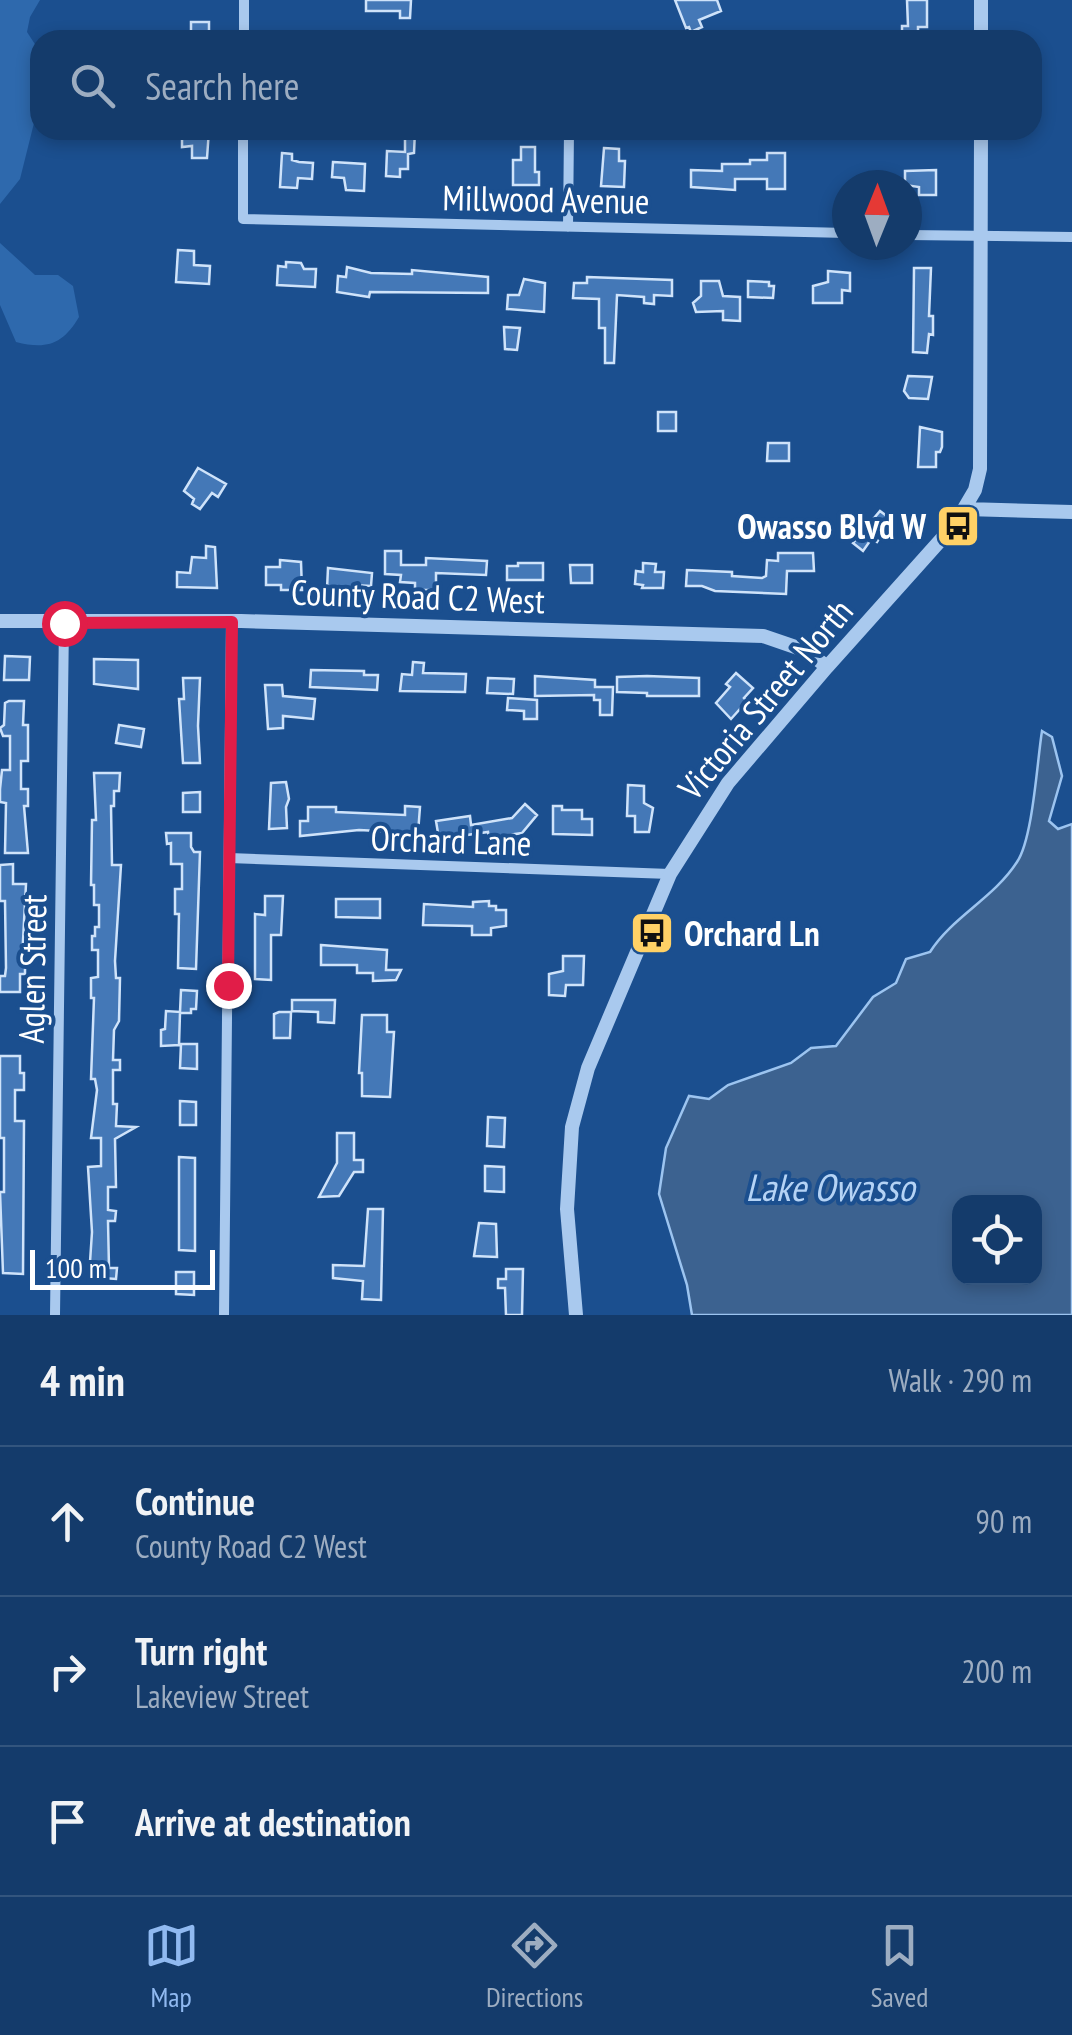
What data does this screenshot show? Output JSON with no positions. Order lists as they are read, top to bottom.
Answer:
{
  "streets": {
    "street": [
      "Millwood Avenue",
      "County Road C2 West",
      "Victoria Street North",
      "Orchard Lane",
      "Aglen Street"
    ]
  },
  "crossings": [
    ["County Road C2 West", "Victoria Street North"],
    ["County Road C2 West", "Aglen Street"],
    ["Victoria Street North", "Orchard Lane"]
  ],
  "water": ["Lake Owasso"],
  "places": {
    "bus stop": ["Owasso Blvd W", "Orchard Ln"]
  },
  "scale_bar": "100 m",
  "north": "top",
  "page": {
    "search": "Search here",
    "scale": "100 m",
    "heading": ["4 min", "Walk · 290 m"],
    "list": [
      ["Continue", "County Road C2 West", "90 m"],
      ["Turn right", "Lakeview Street", "200 m"],
      "Arrive at destination"
    ],
    "nav": ["Map", "Directions", "Saved"]
  }
}
